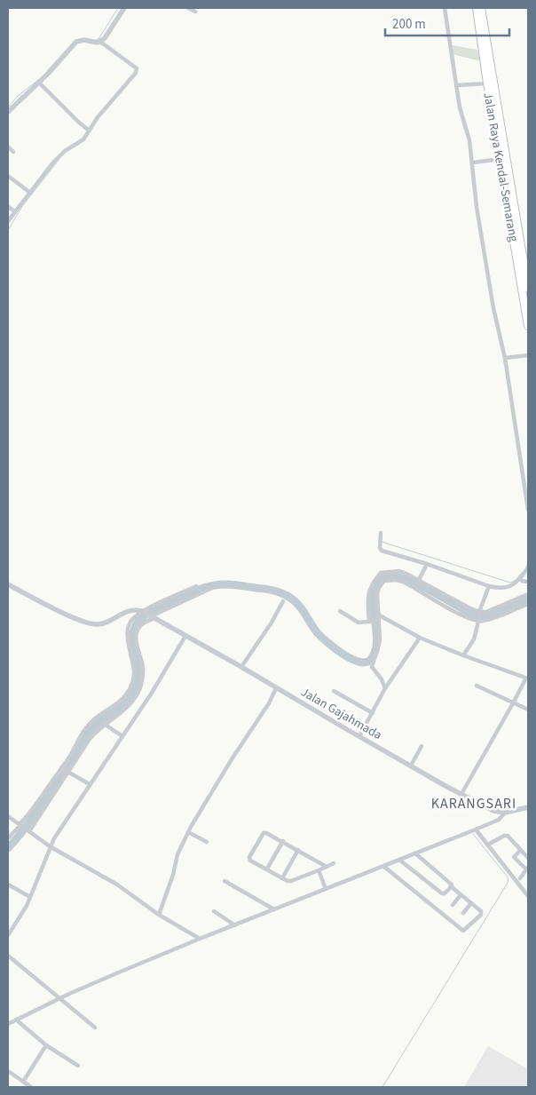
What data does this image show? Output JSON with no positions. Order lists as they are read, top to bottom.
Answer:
{
  "streets": {
    "highway": ["Jalan Raya Kendal-Semarang"],
    "street": ["Jalan Gajahmada"]
  },
  "districts": ["KARANGSARI"],
  "scale_bar": "200 m"
}
